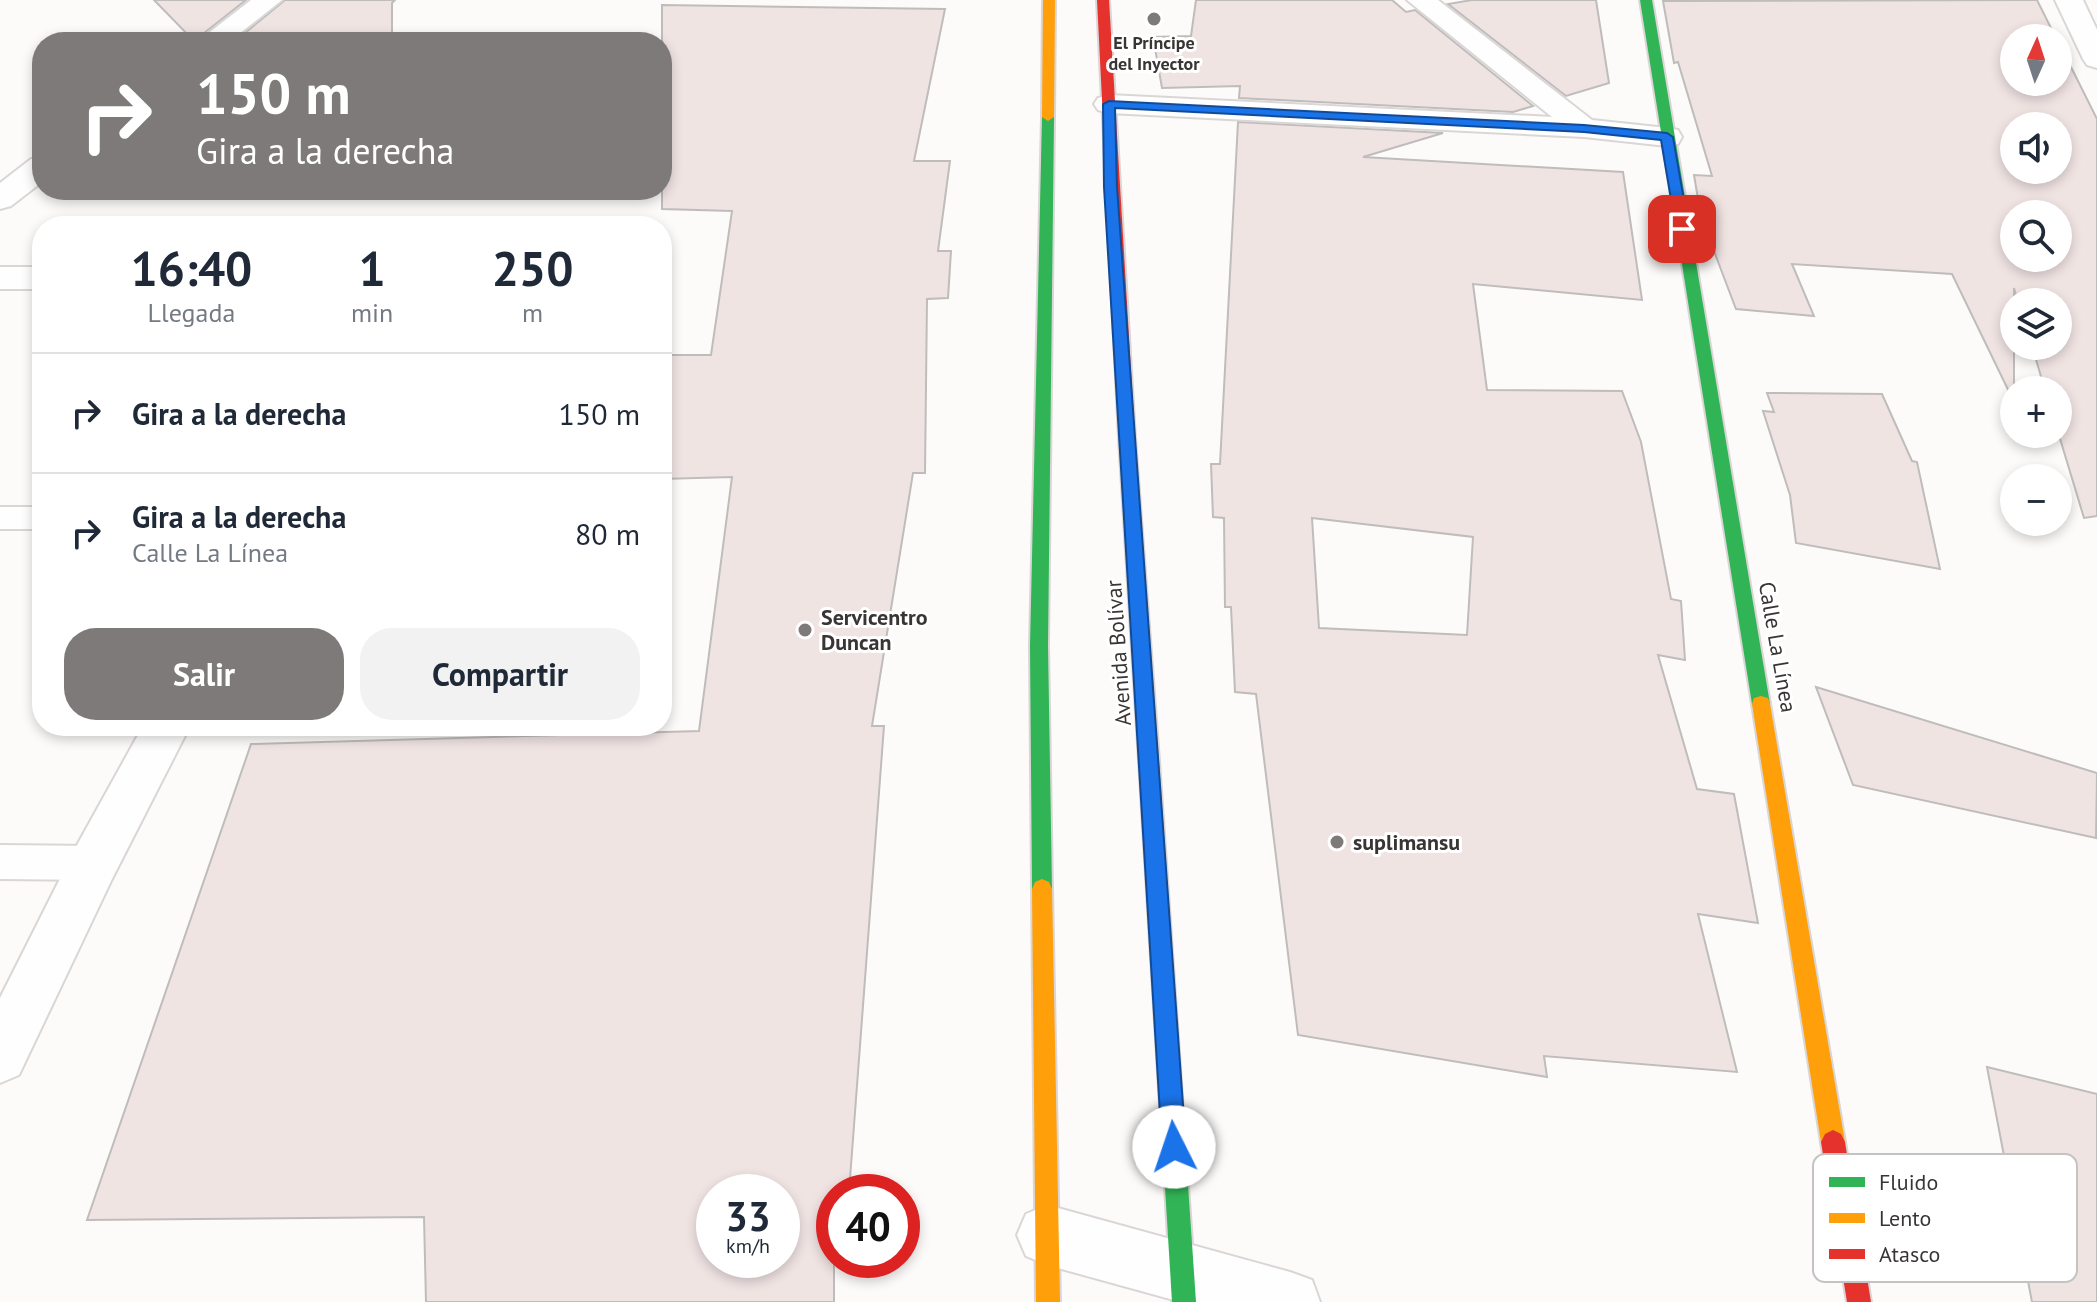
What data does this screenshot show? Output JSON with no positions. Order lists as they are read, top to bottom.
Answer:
{
  "streets": {
    "street": ["Calle La Línea", "Avenida Bolívar"]
  },
  "places": ["El Príncipe del Inyector", "Servicentro Duncan", "suplimansu"],
  "legend": ["Fluido", "Lento", "Atasco"],
  "north": "top",
  "page": {
    "map_buttons": ["+", "−"],
    "turn": ["150 m", "Gira a la derecha"],
    "eta": [
      "16:40",
      "Llegada",
      "1",
      "min",
      "250",
      "m"
    ],
    "list": [
      {
        "name": "Gira a la derecha",
        "value": "150 m"
      },
      {
        "name": "Gira a la derecha",
        "note": "Calle La Línea",
        "value": "80 m"
      }
    ],
    "buttons": ["Salir", "Compartir"],
    "speed": "33 km/h",
    "limit": "40"
  }
}
